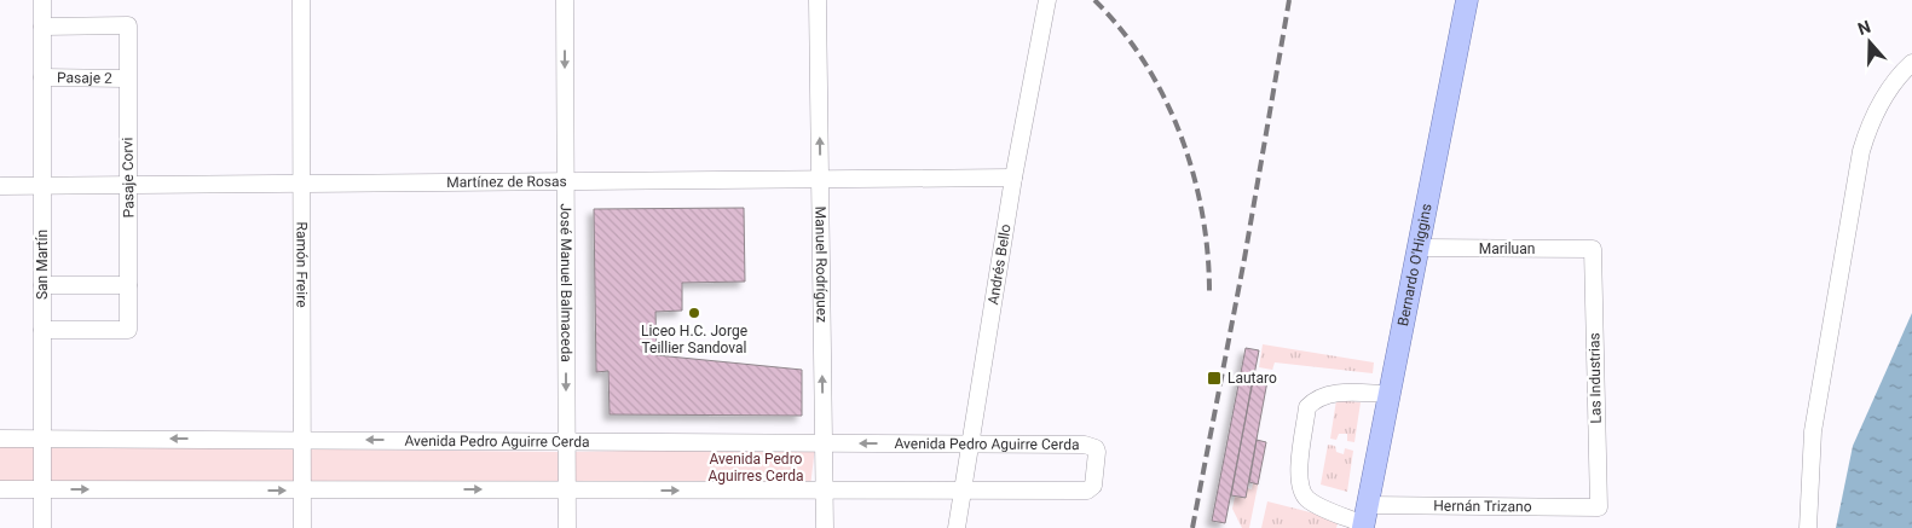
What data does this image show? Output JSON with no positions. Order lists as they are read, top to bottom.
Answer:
{
  "streets": {
    "main road": ["Bernardo O'Higgins"],
    "street": [
      "Pasaje 2",
      "Pasaje Corvi",
      "Martínez de Rosas",
      "Mariluan",
      "Andrés Bello",
      "San Martín",
      "Ramón Freire",
      "Manuel Rodríguez",
      "José Manuel Balmaceda",
      "Las Industrias",
      "Avenida Pedro Aguirre Cerda",
      "Hernán Trizano"
    ]
  },
  "crossings": [
    ["Pasaje 2", "Pasaje Corvi"],
    ["Pasaje 2", "San Martín"],
    ["Pasaje Corvi", "Martínez de Rosas"],
    ["Pasaje Corvi", "San Martín"],
    ["Martínez de Rosas", "Andrés Bello"],
    ["Martínez de Rosas", "San Martín"],
    ["Martínez de Rosas", "Ramón Freire"],
    ["Martínez de Rosas", "Manuel Rodríguez"],
    ["Martínez de Rosas", "José Manuel Balmaceda"],
    ["Mariluan", "Bernardo O'Higgins"],
    ["Mariluan", "Las Industrias"],
    ["Andrés Bello", "Avenida Pedro Aguirre Cerda"],
    ["San Martín", "Avenida Pedro Aguirre Cerda"],
    ["Ramón Freire", "Avenida Pedro Aguirre Cerda"],
    ["Manuel Rodríguez", "Avenida Pedro Aguirre Cerda"],
    ["Bernardo O'Higgins", "Hernán Trizano"],
    ["José Manuel Balmaceda", "Avenida Pedro Aguirre Cerda"],
    ["Las Industrias", "Hernán Trizano"]
  ],
  "one_way": ["Manuel Rodríguez", "José Manuel Balmaceda"],
  "parks": ["Avenida Pedro Aguirres Cerda"],
  "places": {
    "other": ["Liceo H.C. Jorge Teillier Sandoval"],
    "transit": ["Lautaro"]
  },
  "north": "top"
}
